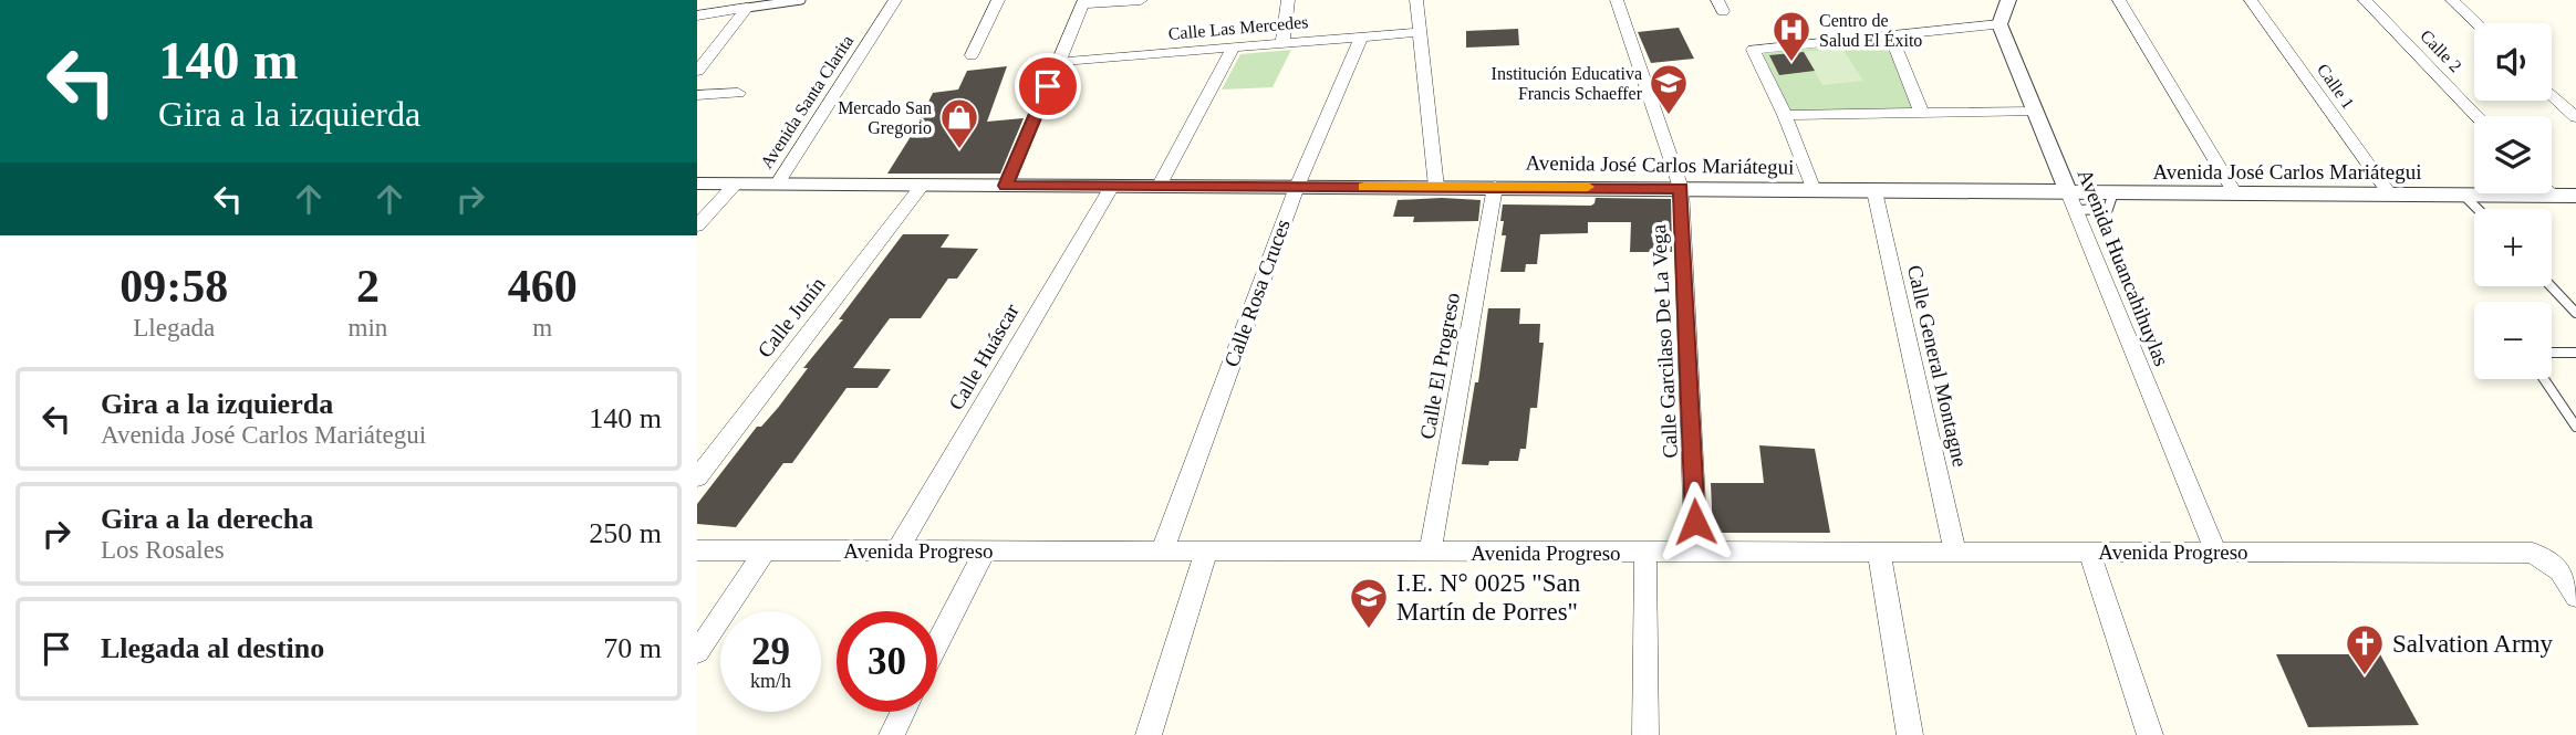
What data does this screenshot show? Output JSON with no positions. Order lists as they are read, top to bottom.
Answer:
{
  "streets": {
    "street": [
      "Calle Las Mercedes",
      "Calle 2",
      "Calle 1",
      "Avenida Santa Clarita",
      "Avenida José Carlos Mariátegui",
      "Avenida Huancahihuylas",
      "Calle Rosa Cruces",
      "Calle Junín",
      "Calle Garcilaso De La Vega",
      "Calle Huáscar",
      "Calle El Progreso",
      "Calle General Montagne",
      "Avenida Progreso"
    ]
  },
  "crossings": [
    ["Calle Las Mercedes", "Calle Rosa Cruces"],
    ["Calle 1", "Avenida José Carlos Mariátegui"],
    ["Avenida Santa Clarita", "Avenida José Carlos Mariátegui"],
    ["Avenida José Carlos Mariátegui", "Avenida Huancahihuylas"],
    ["Avenida José Carlos Mariátegui", "Calle Rosa Cruces"],
    ["Avenida José Carlos Mariátegui", "Calle Junín"],
    ["Avenida José Carlos Mariátegui", "Calle Garcilaso De La Vega"],
    ["Avenida José Carlos Mariátegui", "Calle Huáscar"],
    ["Avenida José Carlos Mariátegui", "Calle El Progreso"],
    ["Avenida José Carlos Mariátegui", "Calle General Montagne"],
    ["Avenida Huancahihuylas", "Avenida Progreso"],
    ["Calle Rosa Cruces", "Avenida Progreso"],
    ["Calle Garcilaso De La Vega", "Avenida Progreso"],
    ["Calle Huáscar", "Avenida Progreso"],
    ["Calle El Progreso", "Avenida Progreso"],
    ["Calle General Montagne", "Avenida Progreso"]
  ],
  "places": {
    "hospital": ["Centro de Salud El Éxito"],
    "school or university": ["Institución Educativa Francis Schaeffer", "I.E. N° 0025 \"San Martín de Porres\""],
    "shop": ["Mercado San Gregorio"],
    "church": ["Salvation Army"]
  },
  "page": {
    "turn": ["140 m", "Gira a la izquierda"],
    "map_buttons": ["+", "−"],
    "eta": [
      "09:58",
      "Llegada",
      "2",
      "min",
      "460",
      "m"
    ],
    "list": [
      {
        "name": "Gira a la izquierda",
        "note": "Avenida José Carlos Mariátegui",
        "value": "140 m"
      },
      {
        "name": "Gira a la derecha",
        "note": "Los Rosales",
        "value": "250 m"
      },
      {
        "name": "Llegada al destino",
        "value": "70 m"
      }
    ],
    "speed": "29 km/h",
    "limit": "30"
  }
}
